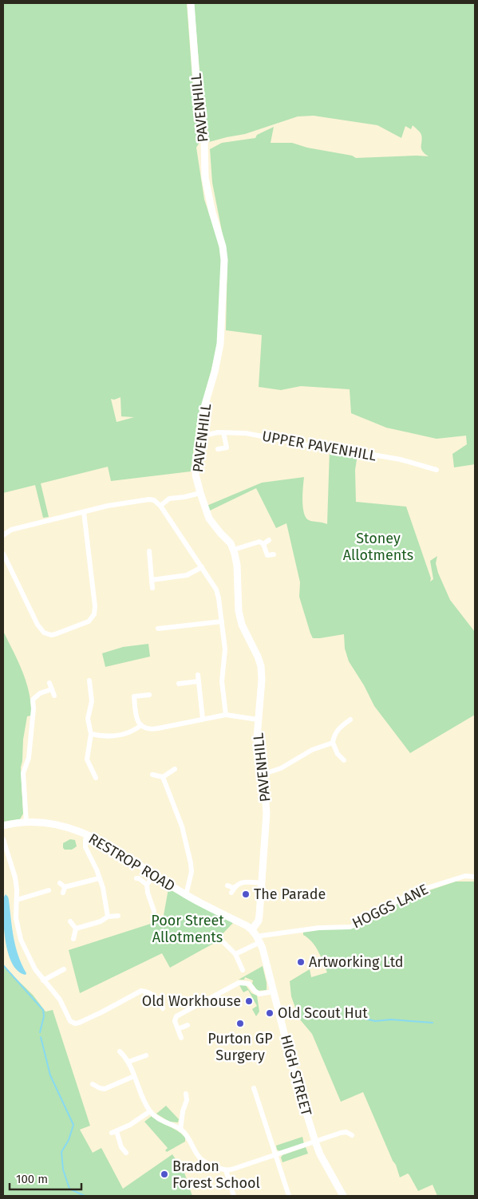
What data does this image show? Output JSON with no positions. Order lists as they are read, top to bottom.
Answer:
{
  "streets": {
    "street": [
      "PAVENHILL",
      "UPPER PAVENHILL",
      "RESTROP ROAD",
      "HOGGS LANE",
      "HIGH STREET"
    ]
  },
  "crossings": [
    ["PAVENHILL", "UPPER PAVENHILL"],
    ["PAVENHILL", "RESTROP ROAD"],
    ["PAVENHILL", "HIGH STREET"],
    ["RESTROP ROAD", "HIGH STREET"],
    ["HOGGS LANE", "HIGH STREET"]
  ],
  "parks": ["Stoney Allotments", "Poor Street Allotments"],
  "places": [
    "The Parade",
    "Artworking Ltd",
    "Old Workhouse",
    "Old Scout Hut",
    "Purton GP Surgery",
    "Bradon Forest School"
  ],
  "scale_bar": "100 m"
}
